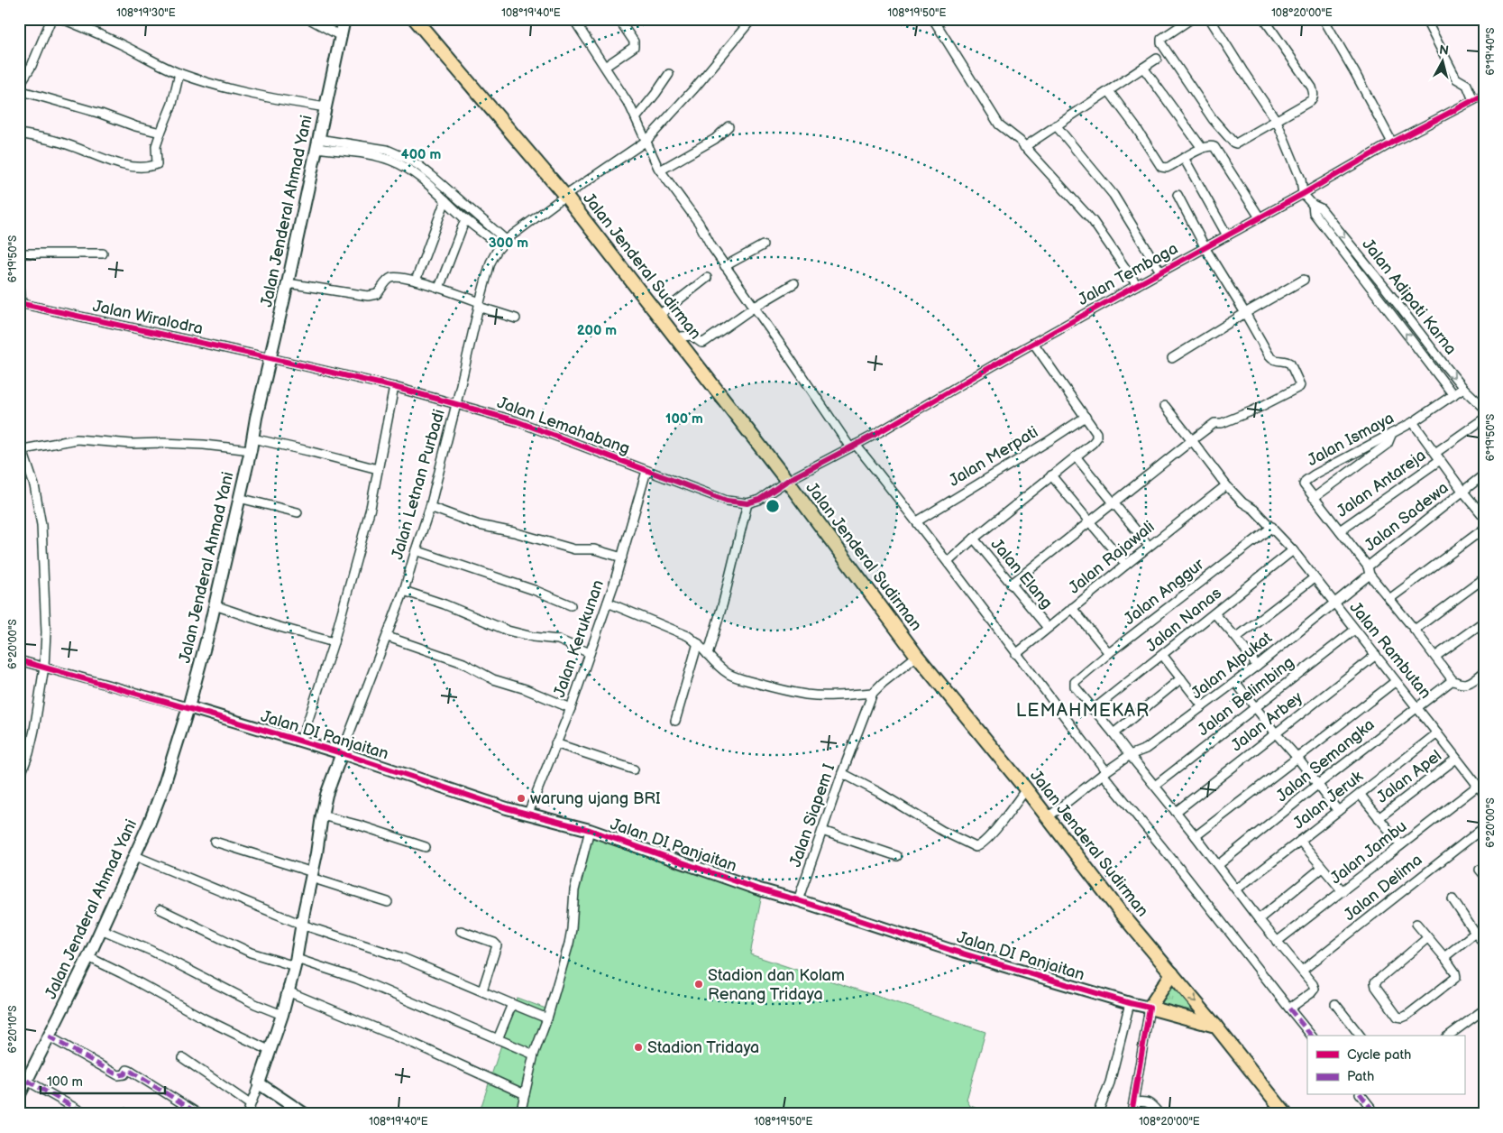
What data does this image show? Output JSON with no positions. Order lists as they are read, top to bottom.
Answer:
{
  "streets": {
    "main road": ["Jalan Jenderal Sudirman"],
    "street": [
      "Jalan Jenderal Ahmad Yani",
      "Jalan Tembaga",
      "Jalan Adipati Karna",
      "Jalan Wiralodra",
      "Jalan Lemahabang",
      "Jalan Ismaya",
      "Jalan Merpati",
      "Jalan Antareja",
      "Jalan Letnan Purbadi",
      "Jalan Sadewa",
      "Jalan Rajawali",
      "Jalan Elang",
      "Jalan Anggur",
      "Jalan Nanas",
      "Jalan Kerukunan",
      "Jalan Rambutan",
      "Jalan Alpukat",
      "Jalan Belimbing",
      "Jalan Arbey",
      "Jalan DI Panjaitan",
      "Jalan Semangka",
      "Jalan Apel",
      "Jalan Jeruk",
      "Jalan Siapem I",
      "Jalan Jambu",
      "Jalan Delima"
    ]
  },
  "crossings": [
    ["Jalan Jenderal Ahmad Yani", "Jalan Wiralodra"],
    ["Jalan Jenderal Ahmad Yani", "Jalan Lemahabang"],
    ["Jalan Jenderal Ahmad Yani", "Jalan DI Panjaitan"],
    ["Jalan Jenderal Sudirman", "Jalan Tembaga"],
    ["Jalan Jenderal Sudirman", "Jalan Letnan Purbadi"],
    ["Jalan Jenderal Sudirman", "Jalan Alpukat"],
    ["Jalan Jenderal Sudirman", "Jalan Siapem I"],
    ["Jalan Tembaga", "Jalan Adipati Karna"],
    ["Jalan Adipati Karna", "Jalan Ismaya"],
    ["Jalan Wiralodra", "Jalan Lemahabang"],
    ["Jalan Lemahabang", "Jalan Letnan Purbadi"],
    ["Jalan Lemahabang", "Jalan Kerukunan"],
    ["Jalan Letnan Purbadi", "Jalan DI Panjaitan"],
    ["Jalan Sadewa", "Jalan Alpukat"],
    ["Jalan Rajawali", "Jalan Elang"],
    ["Jalan Rajawali", "Jalan Rambutan"],
    ["Jalan Anggur", "Jalan Nanas"],
    ["Jalan Anggur", "Jalan Rambutan"],
    ["Jalan Nanas", "Jalan Rambutan"],
    ["Jalan Kerukunan", "Jalan DI Panjaitan"],
    ["Jalan Rambutan", "Jalan Alpukat"],
    ["Jalan Rambutan", "Jalan Belimbing"],
    ["Jalan Rambutan", "Jalan Arbey"],
    ["Jalan Rambutan", "Jalan Semangka"],
    ["Jalan Rambutan", "Jalan Apel"],
    ["Jalan Rambutan", "Jalan Jeruk"],
    ["Jalan Rambutan", "Jalan Jambu"],
    ["Jalan DI Panjaitan", "Jalan Siapem I"]
  ],
  "districts": ["LEMAHMEKAR"],
  "places": ["warung ujang BRI", "Stadion dan Kolam Renang Tridaya", "Stadion Tridaya"],
  "legend": ["Cycle path", "Path"],
  "scale_bar": "100 m",
  "north": "top",
  "coordinates": [
    "108°19'30\"E",
    "108°19'40\"E",
    "108°19'50\"E",
    "108°20'00\"E",
    "6°19'40\"S",
    "6°19'50\"S",
    "6°20'00\"S",
    "6°20'10\"S"
  ],
  "rings": [
    "400 m",
    "300 m",
    "200 m",
    "100 m"
  ]
}
